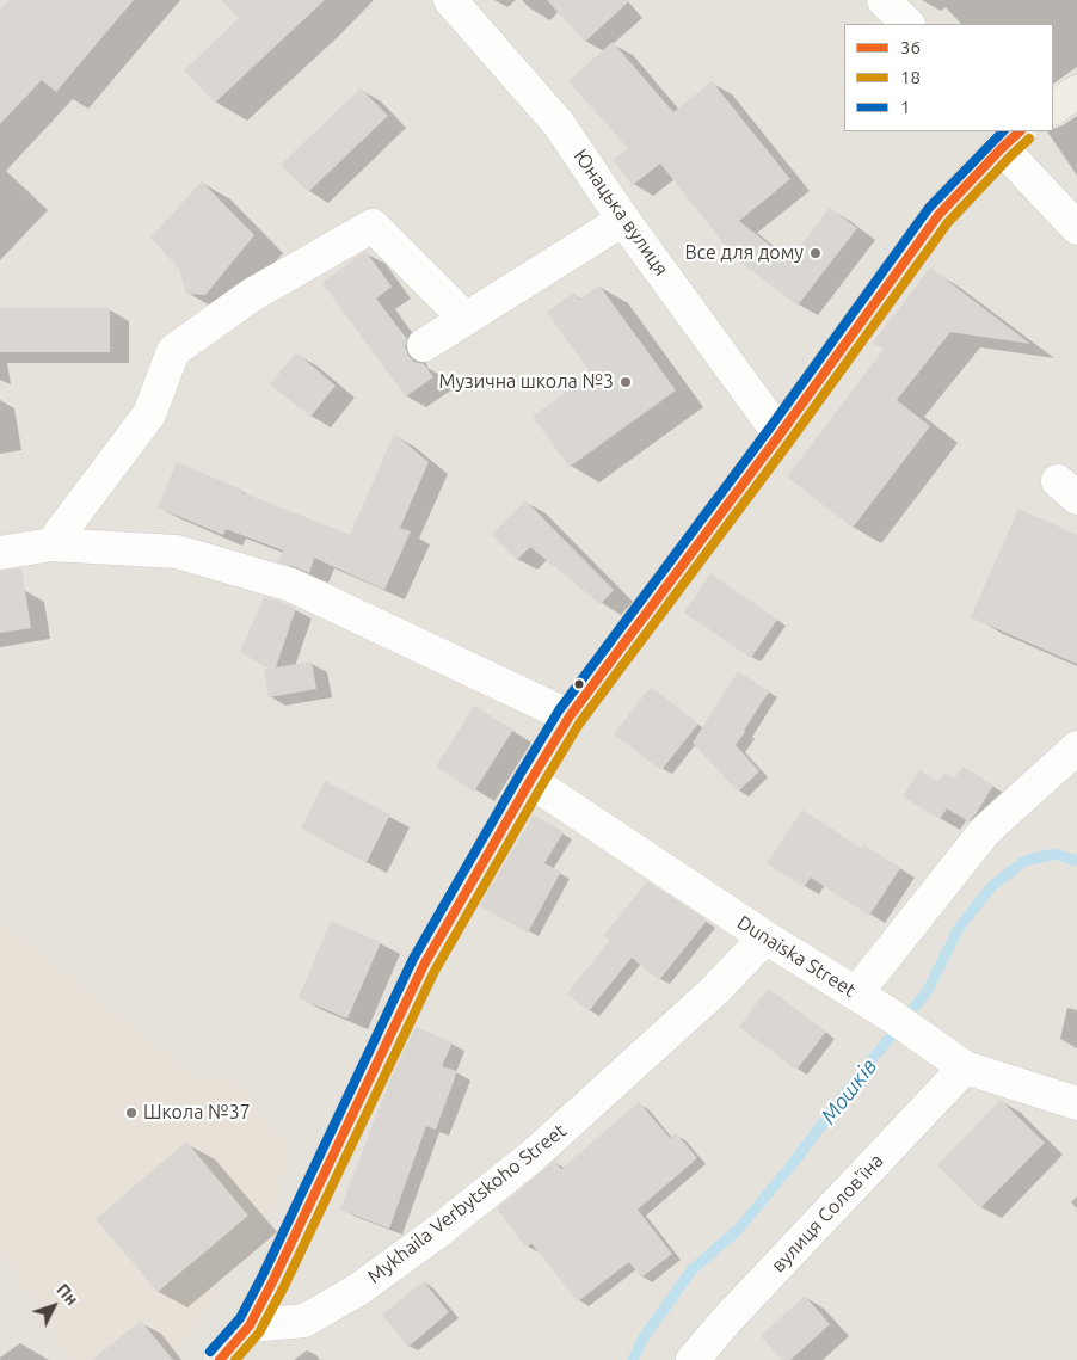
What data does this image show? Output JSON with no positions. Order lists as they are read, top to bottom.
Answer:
{
  "streets": {
    "street": [
      "Юнацька вулиця",
      "Dunaiska Street",
      "Mykhaila Verbytskoho Street",
      "вулиця Солов'їна"
    ]
  },
  "crossings": [
    ["Dunaiska Street", "Mykhaila Verbytskoho Street"],
    ["Dunaiska Street", "вулиця Солов'їна"]
  ],
  "water": ["Мошків"],
  "places": ["Все для дому", "Музична школа №3", "Школа №37"],
  "lines": ["transit line 36", "transit line 1", "transit line 18"],
  "legend": ["36", "18", "1"],
  "north": "top right"
}
